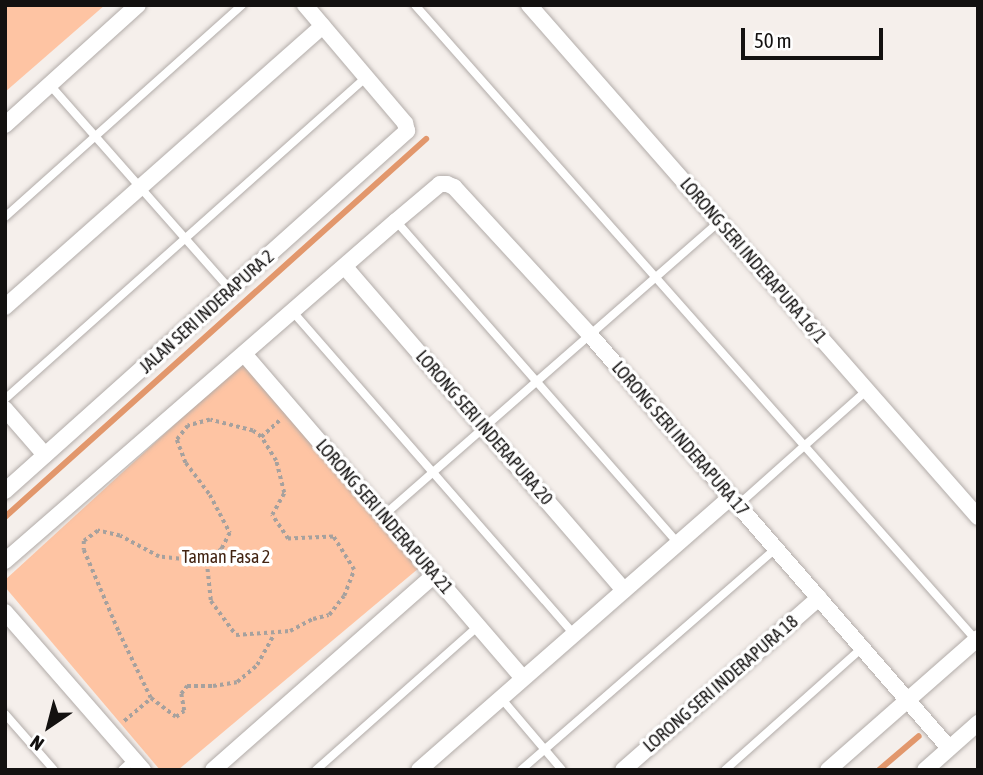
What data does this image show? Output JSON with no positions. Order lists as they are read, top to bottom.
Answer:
{
  "streets": {
    "street": [
      "LORONG SERI INDERAPURA 16/1",
      "JALAN SERI INDERAPURA 2",
      "LORONG SERI INDERAPURA 20",
      "LORONG SERI INDERAPURA 17",
      "LORONG SERI INDERAPURA 21",
      "LORONG SERI INDERAPURA 18"
    ]
  },
  "crossings": [
    ["LORONG SERI INDERAPURA 17", "LORONG SERI INDERAPURA 18"]
  ],
  "parks": ["Taman Fasa 2"],
  "scale_bar": "50 m",
  "north": "bottom left"
}
